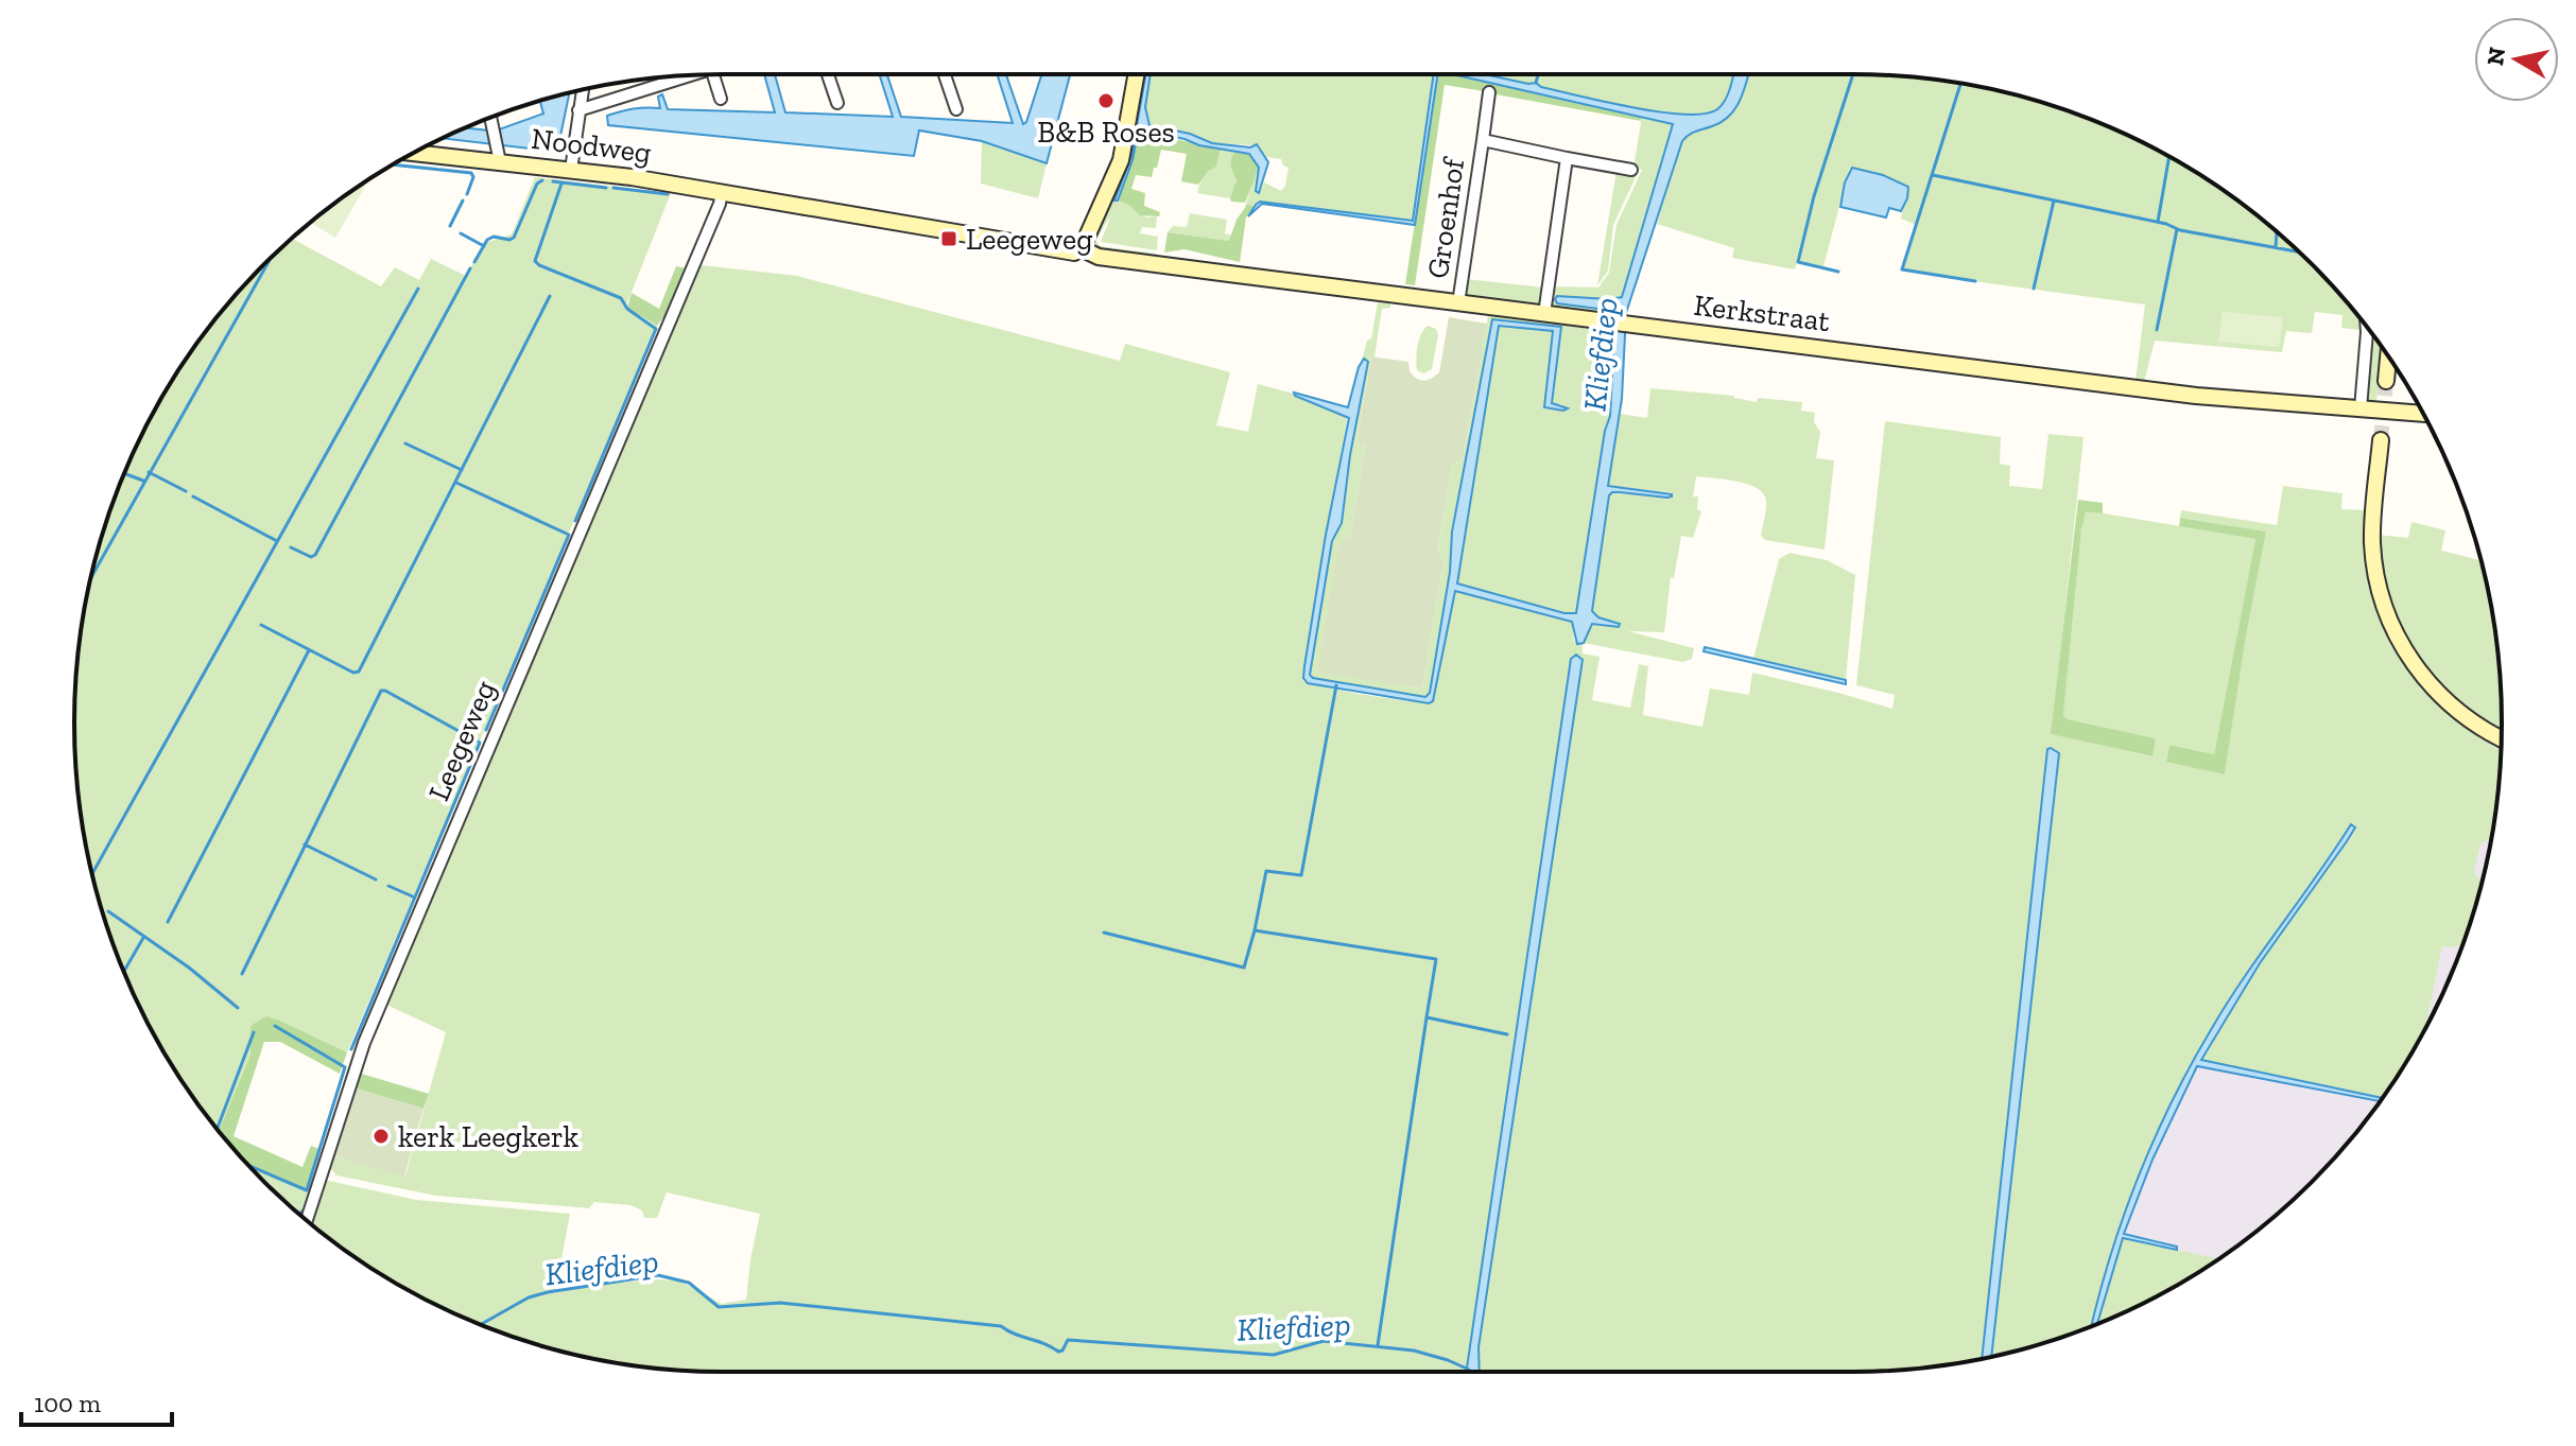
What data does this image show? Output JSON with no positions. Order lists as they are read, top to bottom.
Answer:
{
  "streets": {
    "street": [
      "Noodweg",
      "Groenhof",
      "Kerkstraat",
      "Leegeweg"
    ]
  },
  "crossings": [
    ["Noodweg", "Leegeweg"],
    ["Groenhof", "Kerkstraat"]
  ],
  "water": ["Kliefdiep"],
  "places": {
    "other": ["B&B Roses", "kerk Leegkerk"],
    "transit": ["Leegeweg"]
  },
  "scale_bar": "100 m",
  "north": "left"
}
